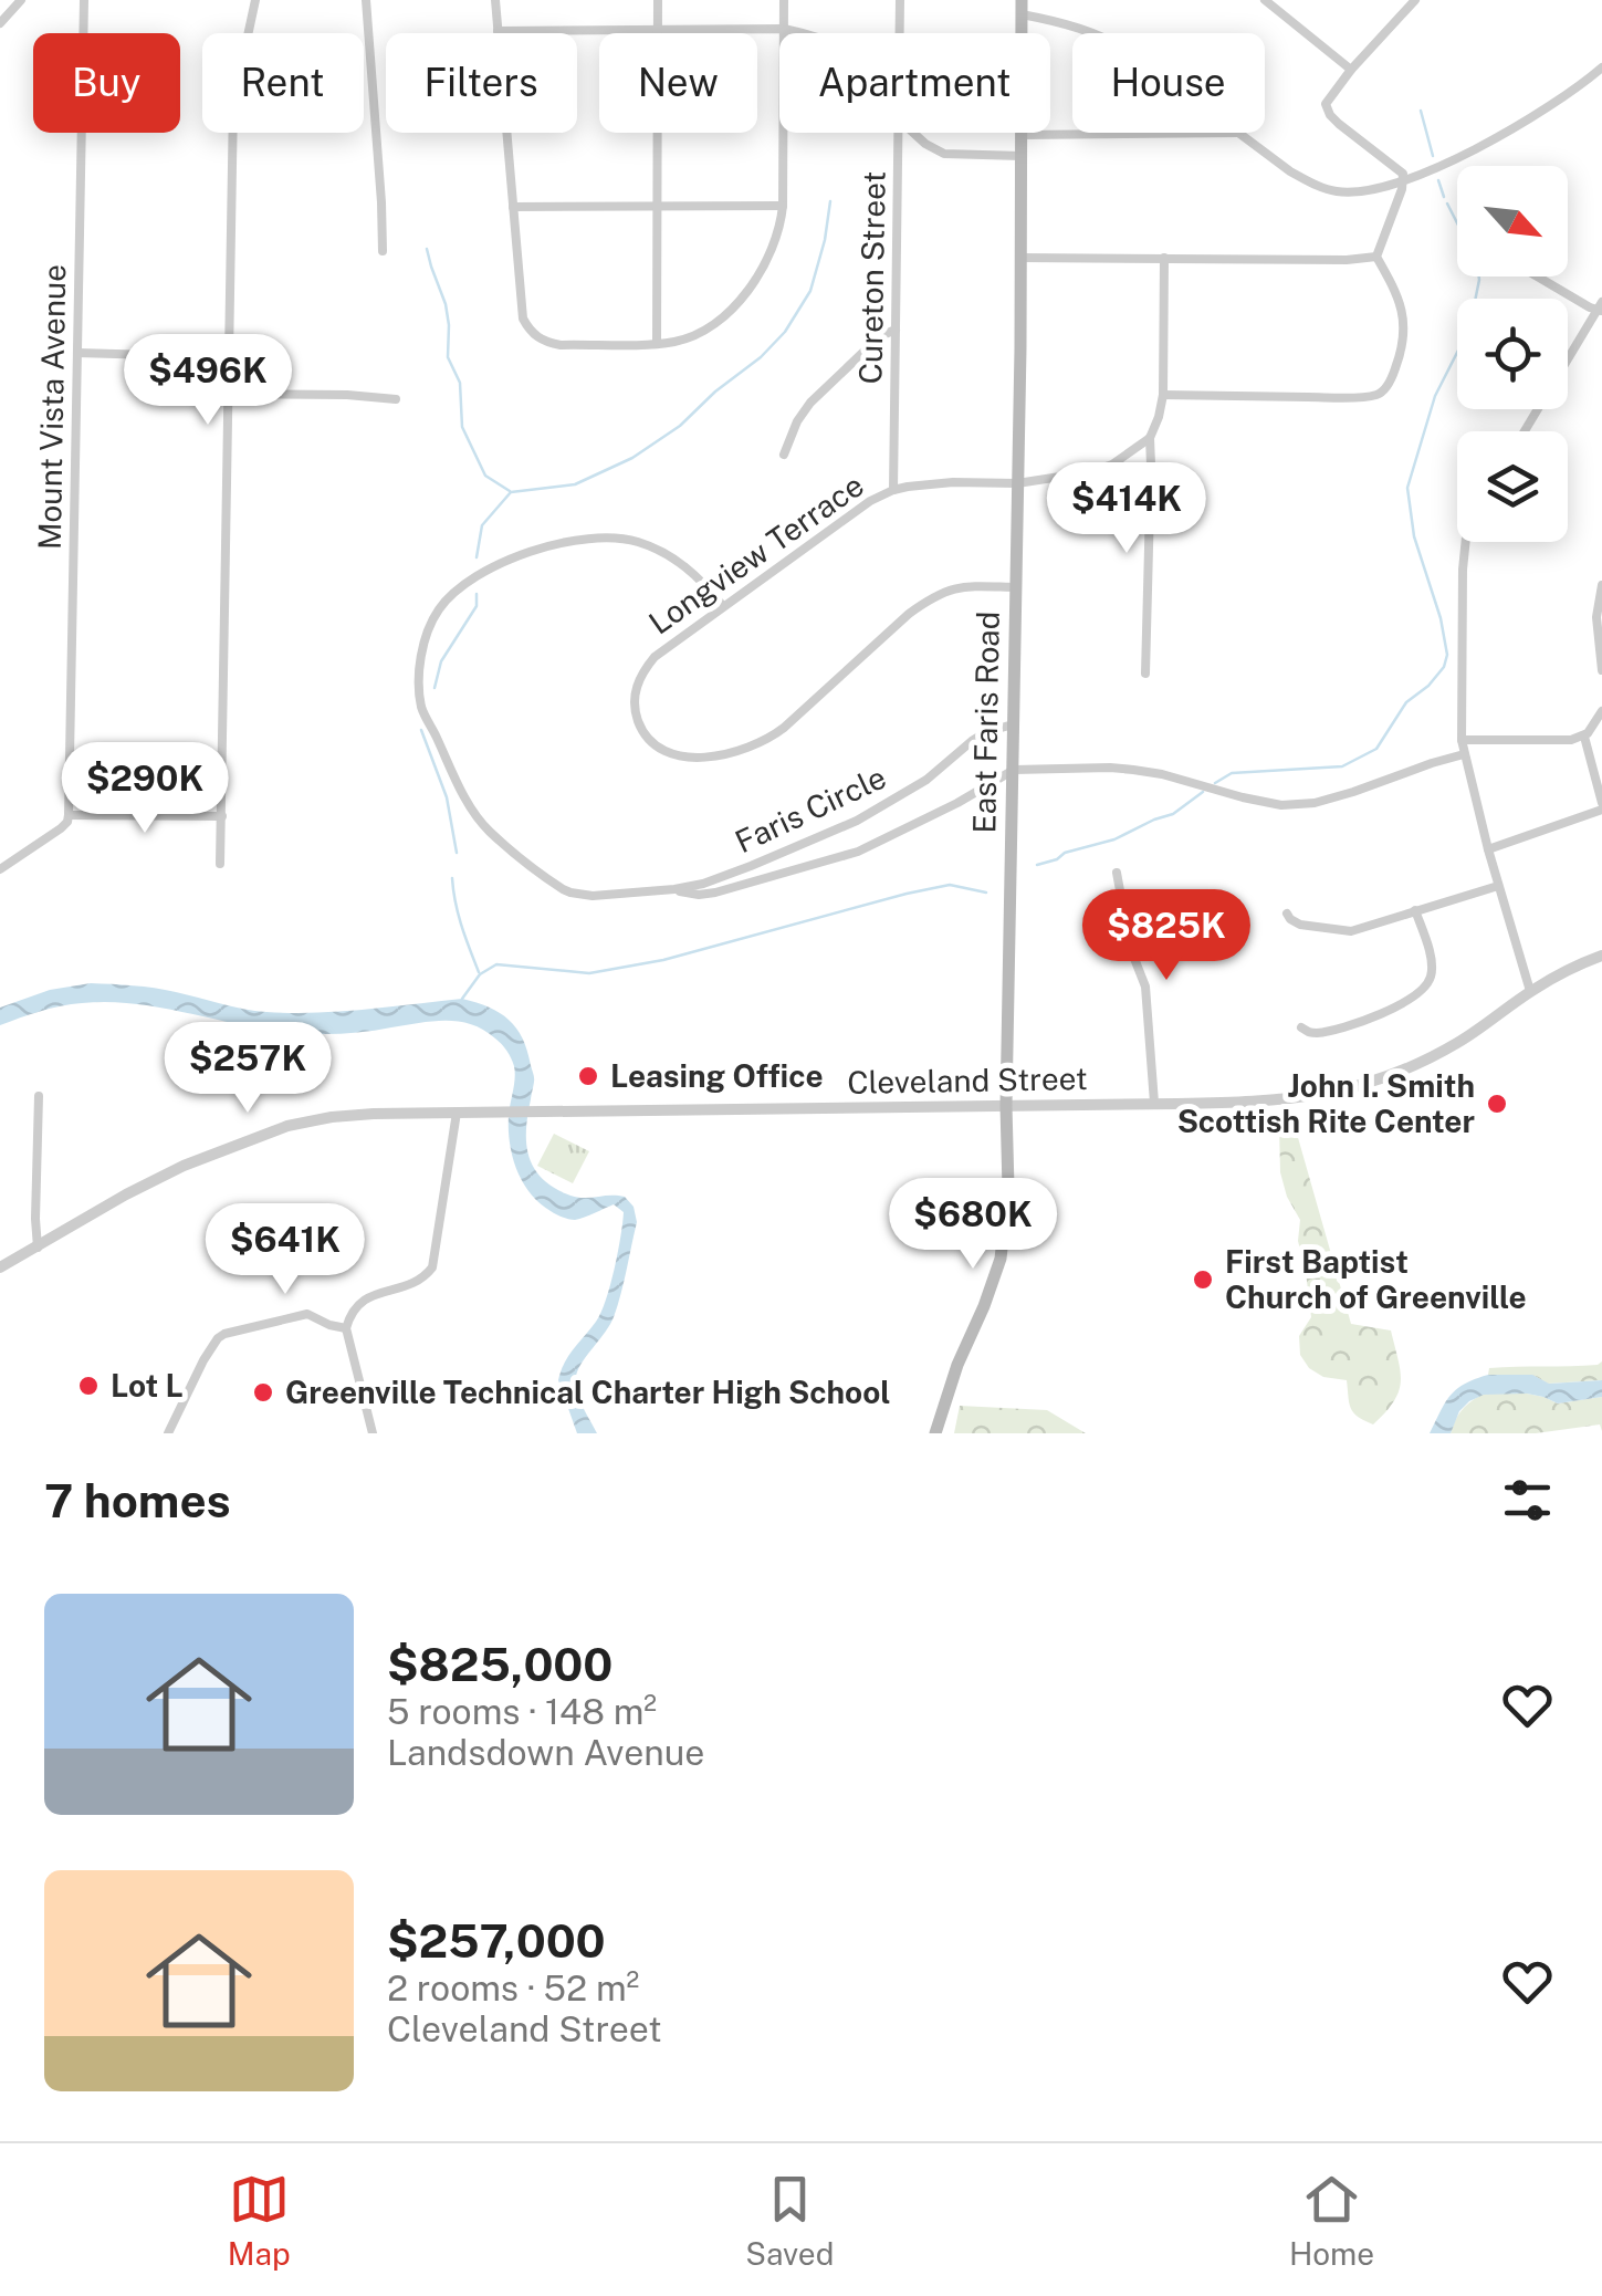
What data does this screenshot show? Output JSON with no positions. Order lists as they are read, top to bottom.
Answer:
{
  "streets": {
    "main road": ["East Faris Road"],
    "street": [
      "Cureton Street",
      "Mount Vista Avenue",
      "Longview Terrace",
      "Faris Circle",
      "Cleveland Street"
    ]
  },
  "crossings": [
    ["Cureton Street", "Longview Terrace"],
    ["Longview Terrace", "East Faris Road"],
    ["Longview Terrace", "Faris Circle"],
    ["East Faris Road", "Faris Circle"],
    ["East Faris Road", "Cleveland Street"]
  ],
  "places": [
    "Leasing Office",
    "John I. Smith Scottish Rite Center",
    "First Baptist Church of Greenville",
    "Lot L",
    "Greenville Technical Charter High School"
  ],
  "north": "bottom right",
  "page": {
    "chip": [
      "Buy",
      "Rent",
      "Filters",
      "New",
      "Apartment",
      "House"
    ],
    "price": [
      "$496K",
      "$414K",
      "$290K",
      "$825K",
      "$257K",
      "$680K",
      "$641K"
    ],
    "heading": "7 homes",
    "list": [
      {
        "name": "$825,000",
        "note": "5 rooms · 148 m² · Landsdown Avenue"
      },
      {
        "name": "$257,000",
        "note": "2 rooms · 52 m² · Cleveland Street"
      }
    ],
    "tabs": ["Map", "Saved", "Home"]
  }
}
